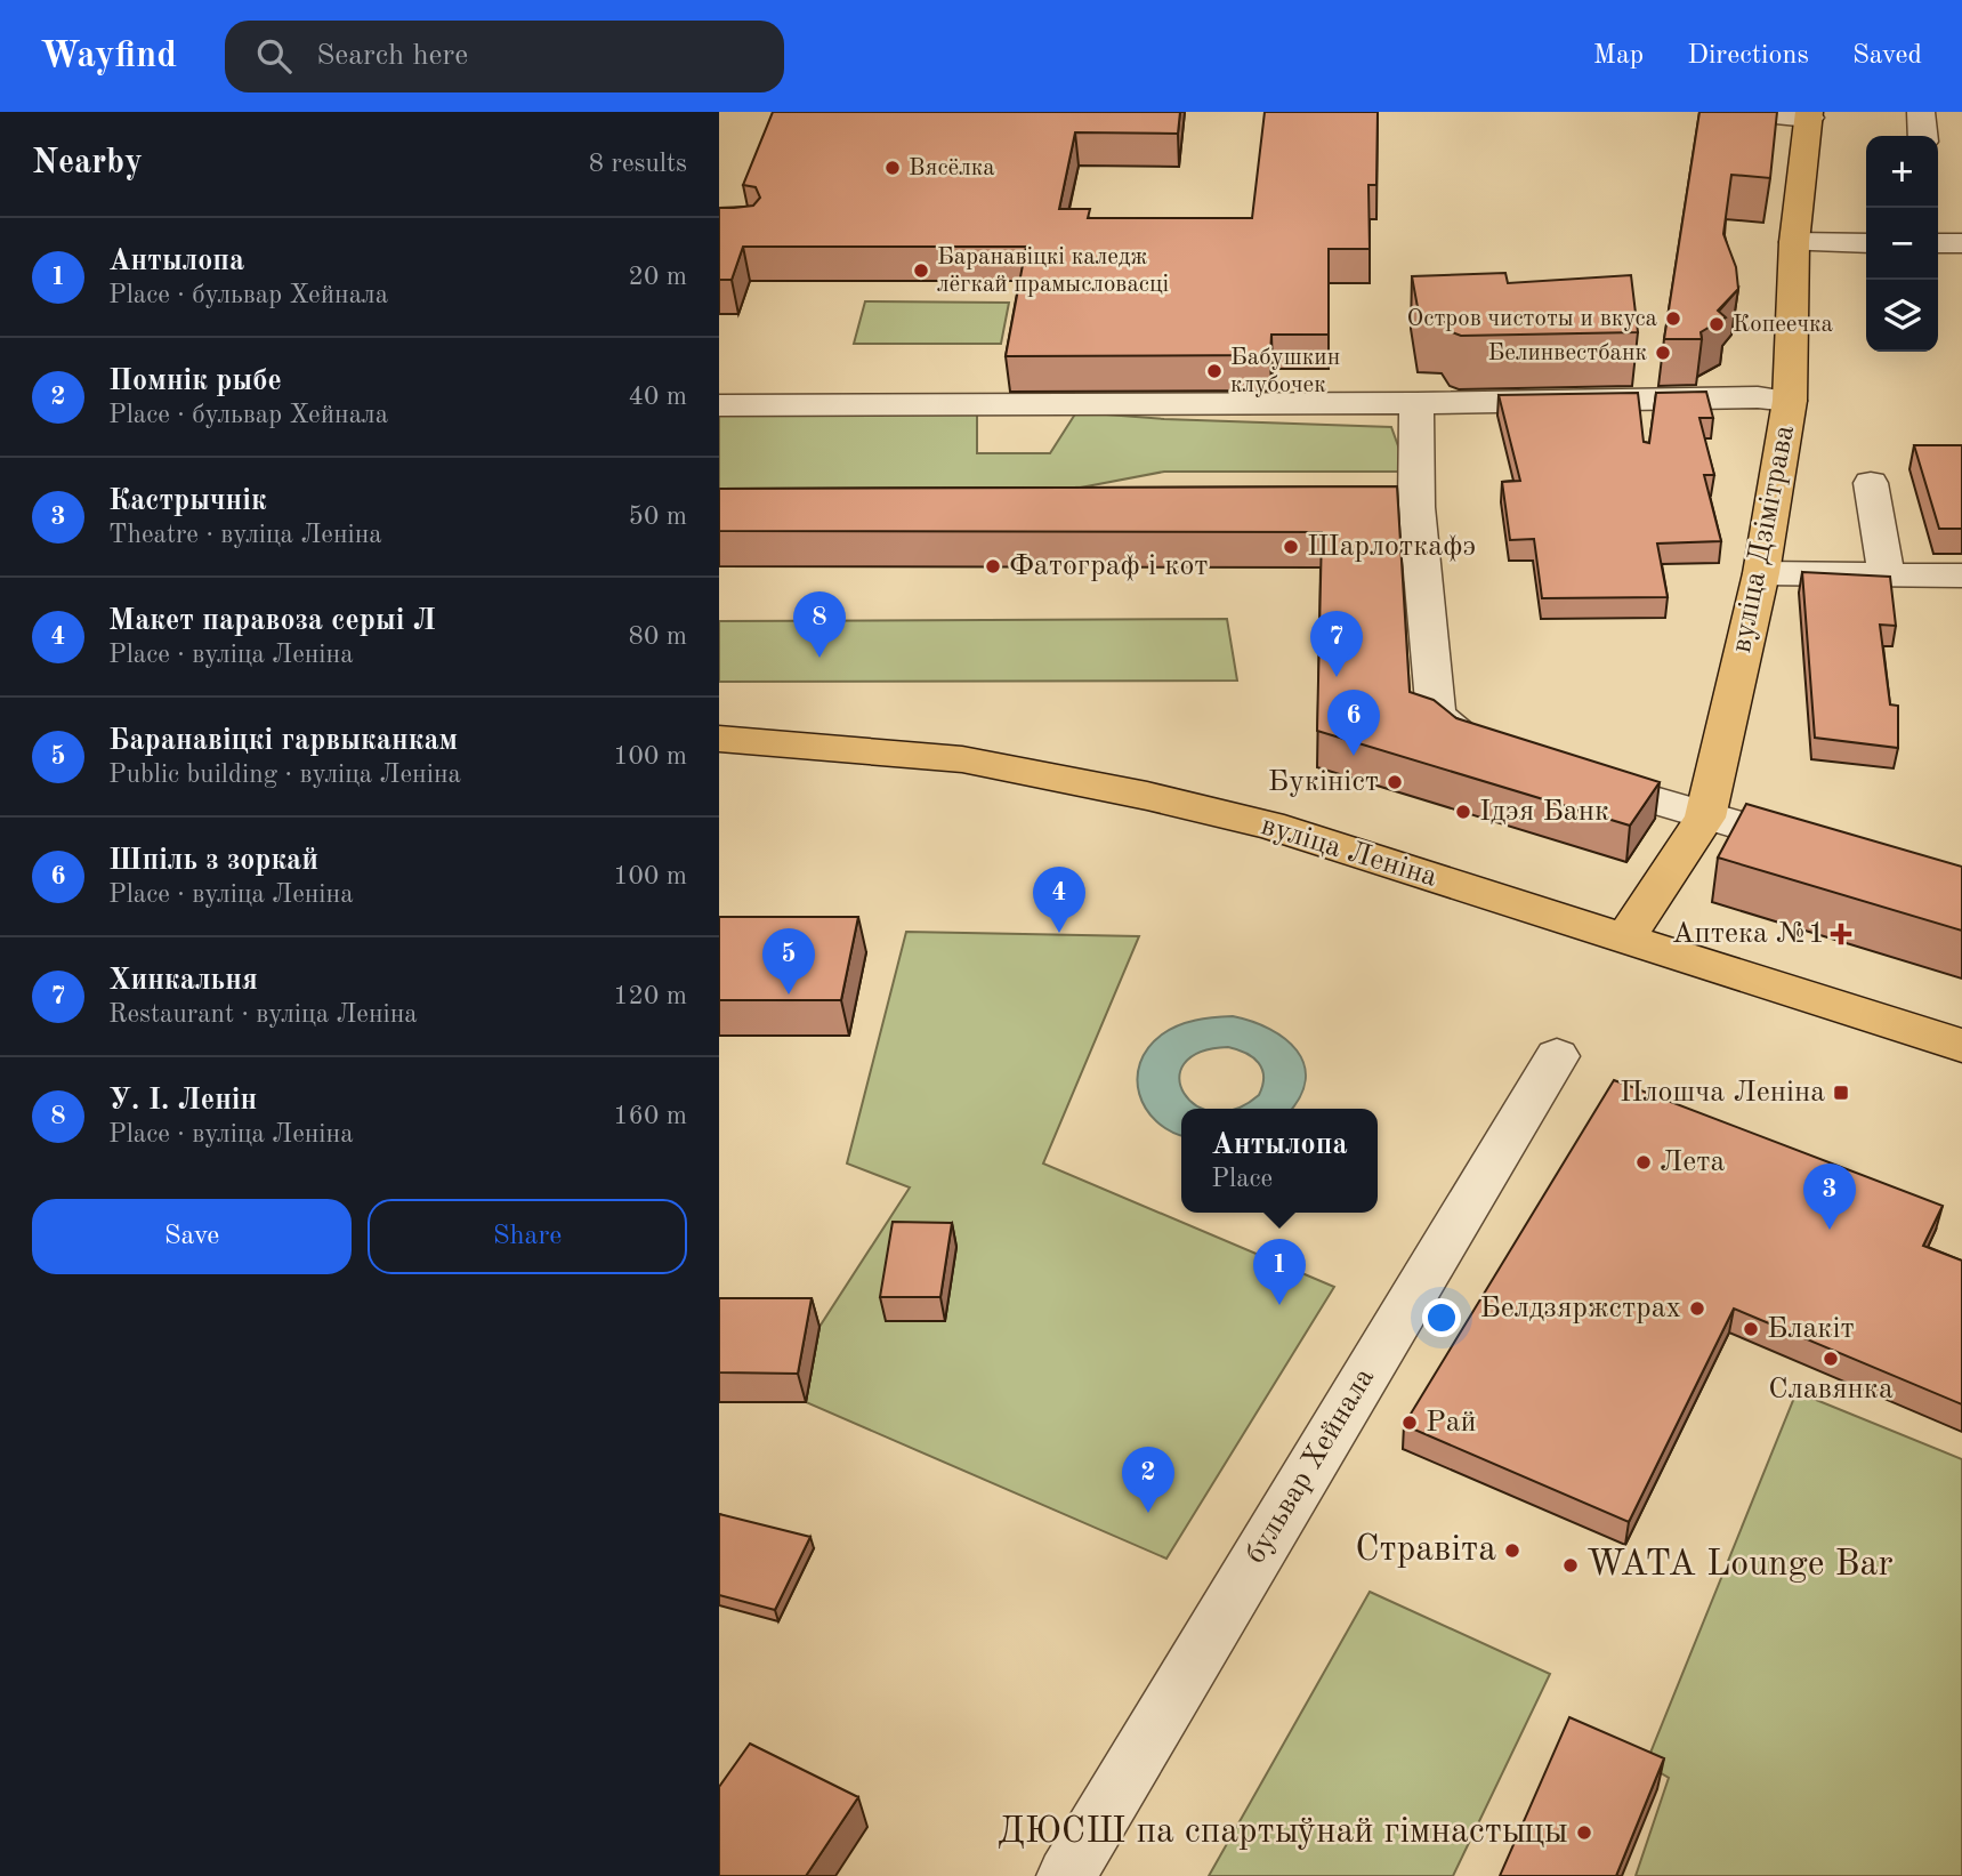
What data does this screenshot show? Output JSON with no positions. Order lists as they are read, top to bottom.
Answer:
{
  "streets": {
    "main road": ["вуліца Дзімітрава", "вуліца Леніна"],
    "street": ["бульвар Хейнала"]
  },
  "crossings": [
    ["вуліца Дзімітрава", "вуліца Леніна"]
  ],
  "places": {
    "other": [
      "Вясёлка",
      "Баранавіцкі каледж лёгкай прамысловасці",
      "Остров чистоты и вкуса",
      "Копеечка",
      "Белинвестбанк",
      "Бабушкин клубочек",
      "Шарлоткафэ",
      "Фатограф і кот",
      "Букініст",
      "Ідэя Банк",
      "Лета",
      "Белдзяржстрах",
      "Блакіт",
      "Славянка",
      "Рай",
      "Стравіта",
      "WATA Lounge Bar",
      "ДЮСШ па спартыўнай гімнастыцы"
    ],
    "health": ["Аптека №1"],
    "transit": ["Плошча Леніна"]
  },
  "page": {
    "header": "Wayfind",
    "search": "Search here",
    "nav": ["Map", "Directions", "Saved"],
    "heading": ["Nearby", "8 results"],
    "map_buttons": ["+", "−"],
    "list": [
      {
        "mark": "1",
        "name": "Антылопа",
        "note": "Place · бульвар Хейнала",
        "value": "20 m"
      },
      {
        "mark": "2",
        "name": "Помнік рыбе",
        "note": "Place · бульвар Хейнала",
        "value": "40 m"
      },
      {
        "mark": "3",
        "name": "Кастрычнік",
        "note": "Theatre · вуліца Леніна",
        "value": "50 m"
      },
      {
        "mark": "4",
        "name": "Макет паравоза серыі Л",
        "note": "Place · вуліца Леніна",
        "value": "80 m"
      },
      {
        "mark": "5",
        "name": "Баранавіцкі гарвыканкам",
        "note": "Public building · вуліца Леніна",
        "value": "100 m"
      },
      {
        "mark": "6",
        "name": "Шпіль з зоркай",
        "note": "Place · вуліца Леніна",
        "value": "100 m"
      },
      {
        "mark": "7",
        "name": "Хинкальня",
        "note": "Restaurant · вуліца Леніна",
        "value": "120 m"
      },
      {
        "mark": "8",
        "name": "У. І. Ленін",
        "note": "Place · вуліца Леніна",
        "value": "160 m"
      }
    ],
    "pins": [
      "8",
      "7",
      "6",
      "4",
      "5",
      "3",
      "1",
      "2"
    ],
    "popup": ["Антылопа", "Place"],
    "buttons": ["Save", "Share"]
  }
}
